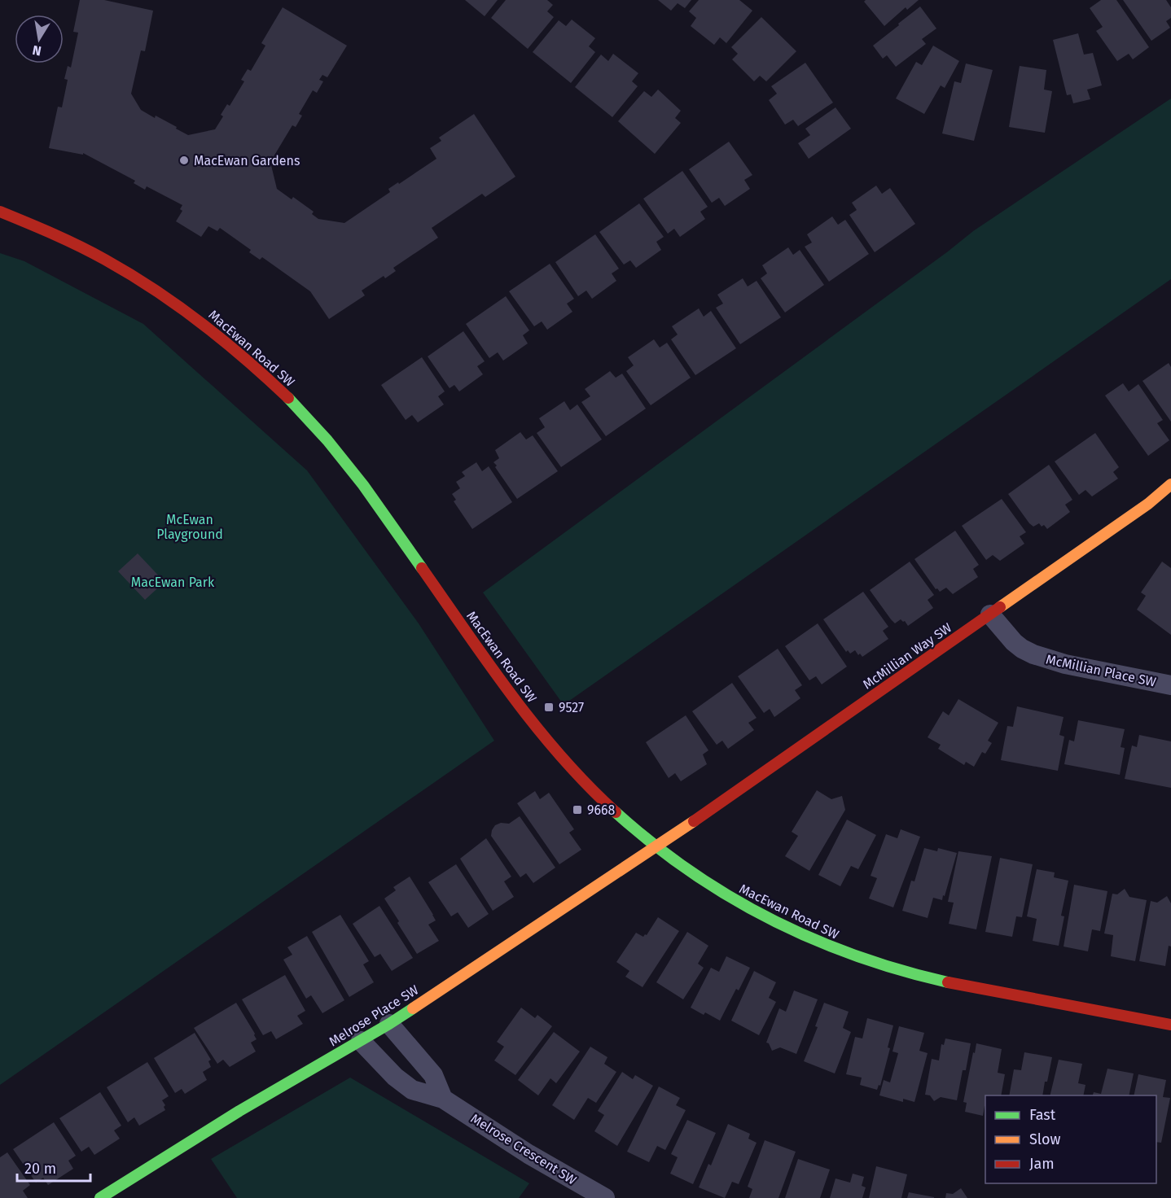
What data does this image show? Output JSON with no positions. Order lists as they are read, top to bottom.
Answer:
{
  "streets": {
    "street": [
      "MacEwan Road SW",
      "McMillian Way SW",
      "McMillian Place SW",
      "Melrose Place SW",
      "Melrose Crescent SW"
    ]
  },
  "crossings": [
    ["MacEwan Road SW", "McMillian Way SW"],
    ["MacEwan Road SW", "Melrose Place SW"],
    ["McMillian Way SW", "McMillian Place SW"],
    ["McMillian Way SW", "Melrose Place SW"],
    ["Melrose Place SW", "Melrose Crescent SW"]
  ],
  "parks": ["McEwan Playground", "MacEwan Park"],
  "places": {
    "other": ["MacEwan Gardens"],
    "transit": ["9527", "9668"]
  },
  "legend": ["Fast", "Slow", "Jam"],
  "scale_bar": "20 m",
  "north": "bottom"
}
